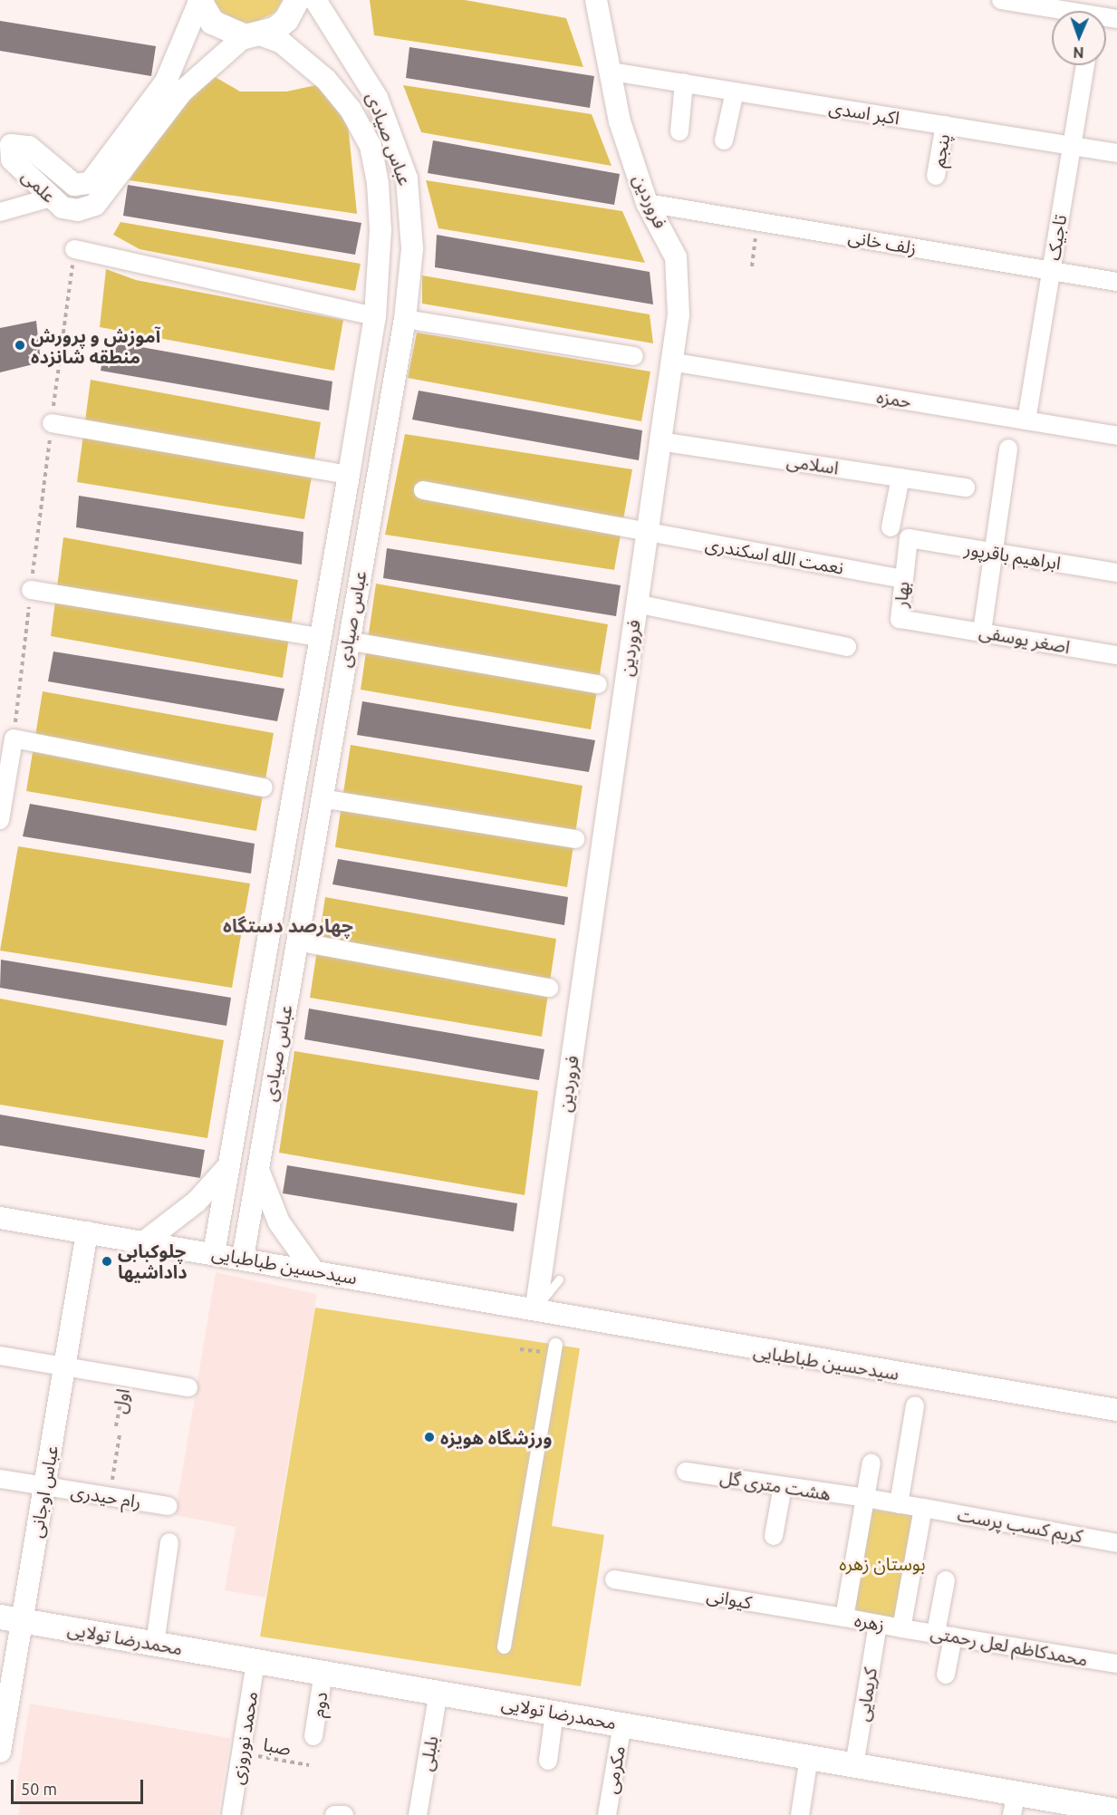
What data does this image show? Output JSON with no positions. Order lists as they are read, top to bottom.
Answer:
{
  "streets": {
    "main road": ["محمدرضا تولایی"],
    "street": [
      "اکبر اسدی",
      "عباس صیادی",
      "پنجم",
      "علمی",
      "فروردین",
      "تاجیک",
      "زلف خانی",
      "حمزه",
      "اسلامی",
      "نعمت الله اسکندری",
      "ابراهیم باقرپور",
      "بهار",
      "اصغر یوسفی",
      "سیدحسین طباطبایی",
      "هشت متری گل",
      "عباس اوجانی",
      "رام حیدری",
      "کریم کسب پرست",
      "کیوانی",
      "زهره",
      "محمدکاظم لعل رحمتی",
      "کریمایی",
      "دوم",
      "محمد نوروزی",
      "بلبلی",
      "مکرمی"
    ],
    "path": ["اول", "صبا"]
  },
  "crossings": [
    ["اکبر اسدی", "پنجم"],
    ["اکبر اسدی", "فروردین"],
    ["اکبر اسدی", "تاجیک"],
    ["عباس صیادی", "علمی"],
    ["عباس صیادی", "سیدحسین طباطبایی"],
    ["فروردین", "زلف خانی"],
    ["فروردین", "حمزه"],
    ["فروردین", "اسلامی"],
    ["فروردین", "نعمت الله اسکندری"],
    ["فروردین", "سیدحسین طباطبایی"],
    ["تاجیک", "زلف خانی"],
    ["تاجیک", "حمزه"],
    ["نعمت الله اسکندری", "بهار"],
    ["ابراهیم باقرپور", "بهار"],
    ["بهار", "اصغر یوسفی"],
    ["سیدحسین طباطبایی", "عباس اوجانی"],
    ["اول", "رام حیدری"],
    ["هشت متری گل", "زهره"],
    ["عباس اوجانی", "رام حیدری"],
    ["عباس اوجانی", "محمدرضا تولایی"],
    ["کریم کسب پرست", "زهره"],
    ["کیوانی", "زهره"],
    ["زهره", "محمدکاظم لعل رحمتی"],
    ["زهره", "کریمایی"],
    ["محمدرضا تولایی", "کریمایی"],
    ["محمدرضا تولایی", "دوم"],
    ["محمدرضا تولایی", "محمد نوروزی"],
    ["محمدرضا تولایی", "بلبلی"],
    ["محمدرضا تولایی", "مکرمی"],
    ["محمد نوروزی", "صبا"]
  ],
  "districts": ["چهارصد دستگاه"],
  "parks": ["بوستان زهره"],
  "places": ["آموزش و پرورش منطقه شانزده", "چلوکبابی داداشیها", "ورزشگاه هویزه"],
  "scale_bar": "50 m",
  "north": "bottom"
}
